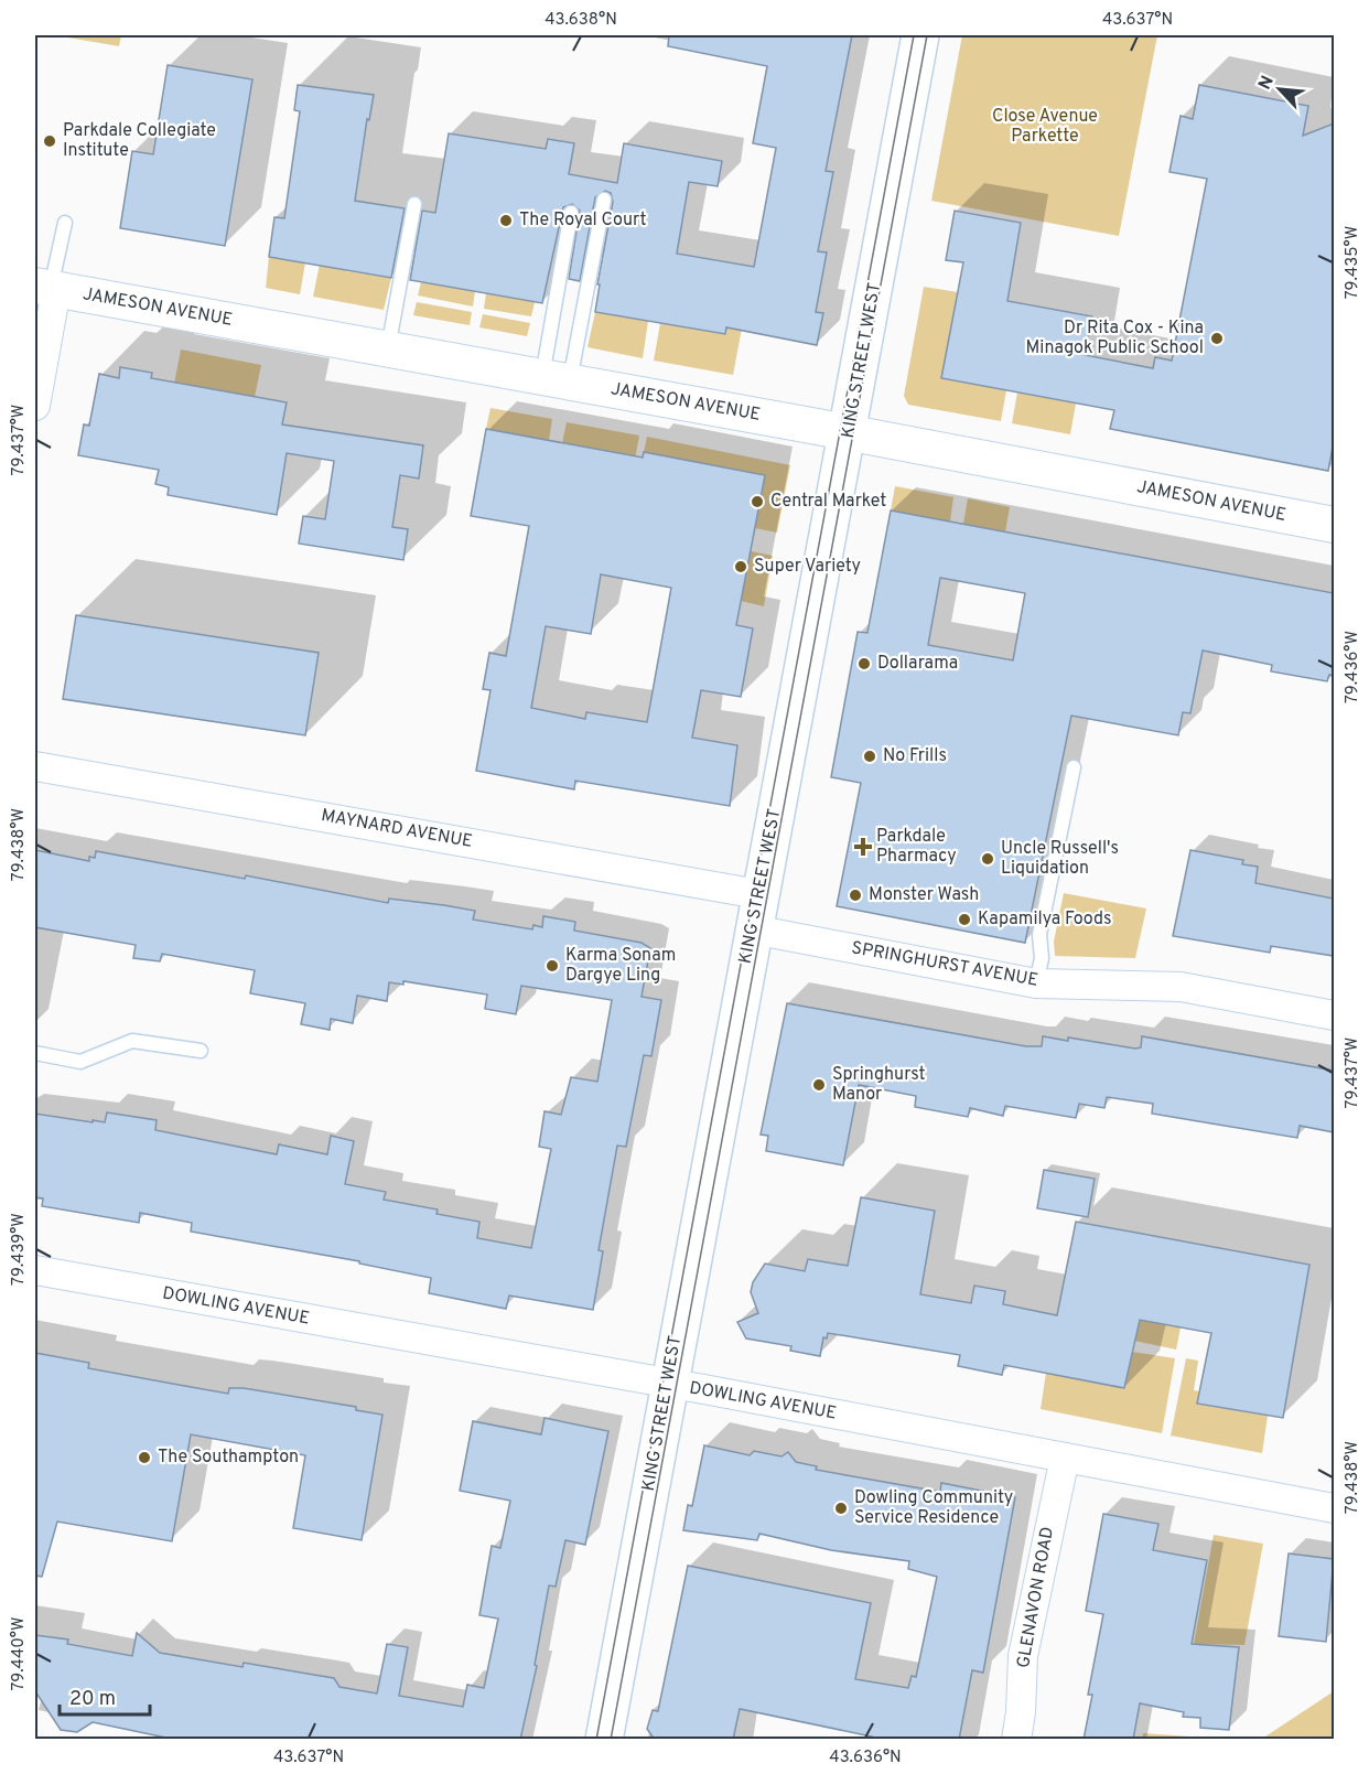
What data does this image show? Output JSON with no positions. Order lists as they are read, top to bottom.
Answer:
{
  "streets": {
    "main road": ["KING STREET WEST"],
    "street": [
      "JAMESON AVENUE",
      "MAYNARD AVENUE",
      "SPRINGHURST AVENUE",
      "DOWLING AVENUE",
      "GLENAVON ROAD"
    ]
  },
  "crossings": [
    ["JAMESON AVENUE", "KING STREET WEST"],
    ["KING STREET WEST", "MAYNARD AVENUE"],
    ["KING STREET WEST", "SPRINGHURST AVENUE"],
    ["KING STREET WEST", "DOWLING AVENUE"],
    ["DOWLING AVENUE", "GLENAVON ROAD"]
  ],
  "parks": ["Close Avenue Parkette"],
  "places": {
    "other": [
      "Parkdale Collegiate Institute",
      "The Royal Court",
      "Dr Rita Cox - Kina Minagok Public School",
      "Central Market",
      "Super Variety",
      "Dollarama",
      "No Frills",
      "Uncle Russell's Liquidation",
      "Monster Wash",
      "Kapamilya Foods",
      "Karma Sonam Dargye Ling",
      "Springhurst Manor",
      "The Southampton",
      "Dowling Community Service Residence"
    ],
    "health": ["Parkdale Pharmacy"]
  },
  "scale_bar": "20 m",
  "north": "top left",
  "coordinates": [
    "43.638°N",
    "43.637°N",
    "79.435°W",
    "79.437°W",
    "79.436°W",
    "79.438°W",
    "79.439°W",
    "79.440°W",
    "43.636°N"
  ]
}
